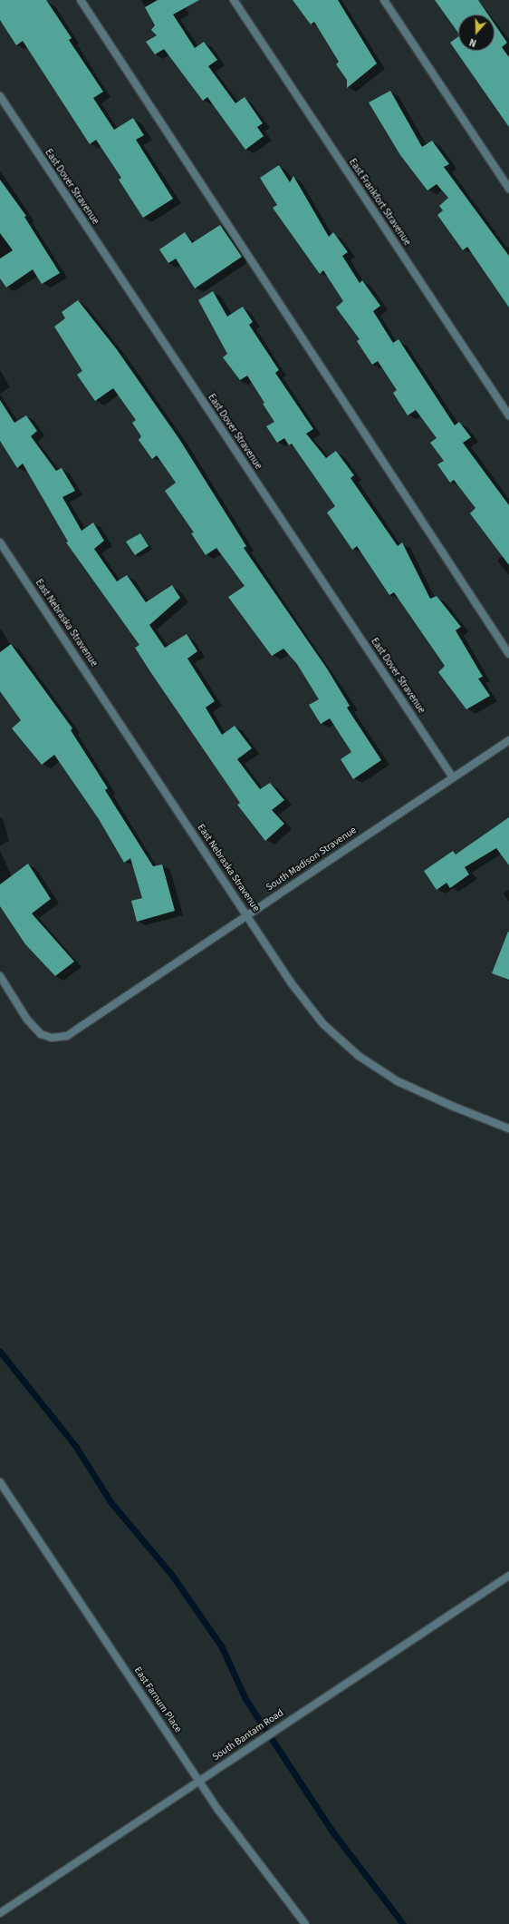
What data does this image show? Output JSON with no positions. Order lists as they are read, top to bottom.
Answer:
{
  "streets": {
    "street": [
      "East Dover Stravenue",
      "East Frankfort Stravenue",
      "East Nebraska Stravenue",
      "South Madison Stravenue",
      "East Farnum Place",
      "South Bantam Road"
    ]
  },
  "crossings": [
    ["East Dover Stravenue", "South Madison Stravenue"],
    ["East Nebraska Stravenue", "South Madison Stravenue"],
    ["East Farnum Place", "South Bantam Road"]
  ],
  "north": "bottom"
}
